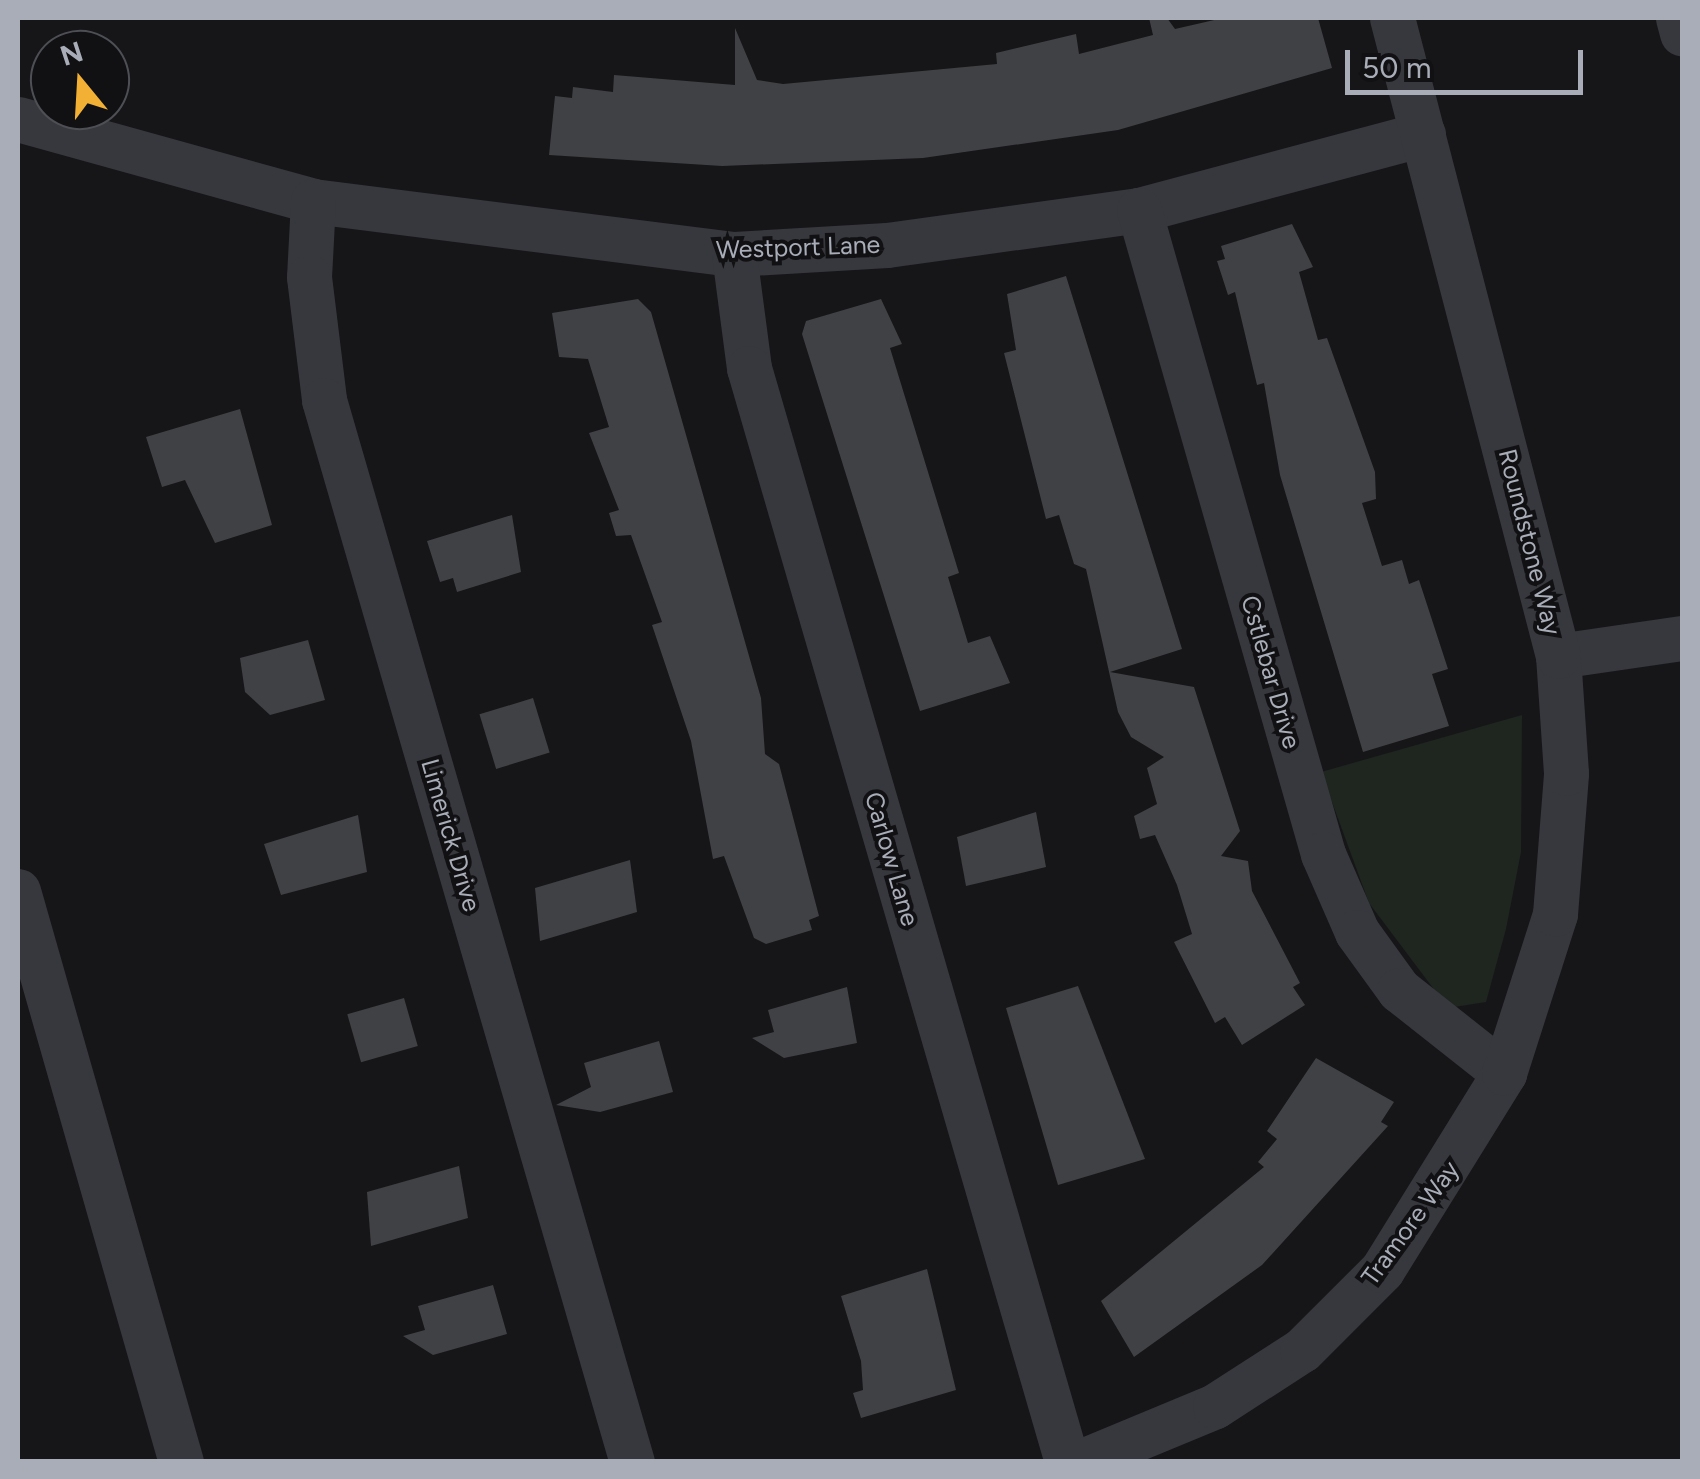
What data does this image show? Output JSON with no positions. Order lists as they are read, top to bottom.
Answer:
{
  "streets": {
    "street": [
      "Westport Lane",
      "Roundstone Way",
      "Cstlebar Drive",
      "Limerick Drive",
      "Carlow Lane",
      "Tramore Way"
    ]
  },
  "crossings": [
    ["Westport Lane", "Roundstone Way"],
    ["Westport Lane", "Cstlebar Drive"],
    ["Westport Lane", "Limerick Drive"],
    ["Westport Lane", "Carlow Lane"],
    ["Roundstone Way", "Cstlebar Drive"],
    ["Roundstone Way", "Tramore Way"],
    ["Cstlebar Drive", "Tramore Way"]
  ],
  "scale_bar": "50 m",
  "north": "top"
}
